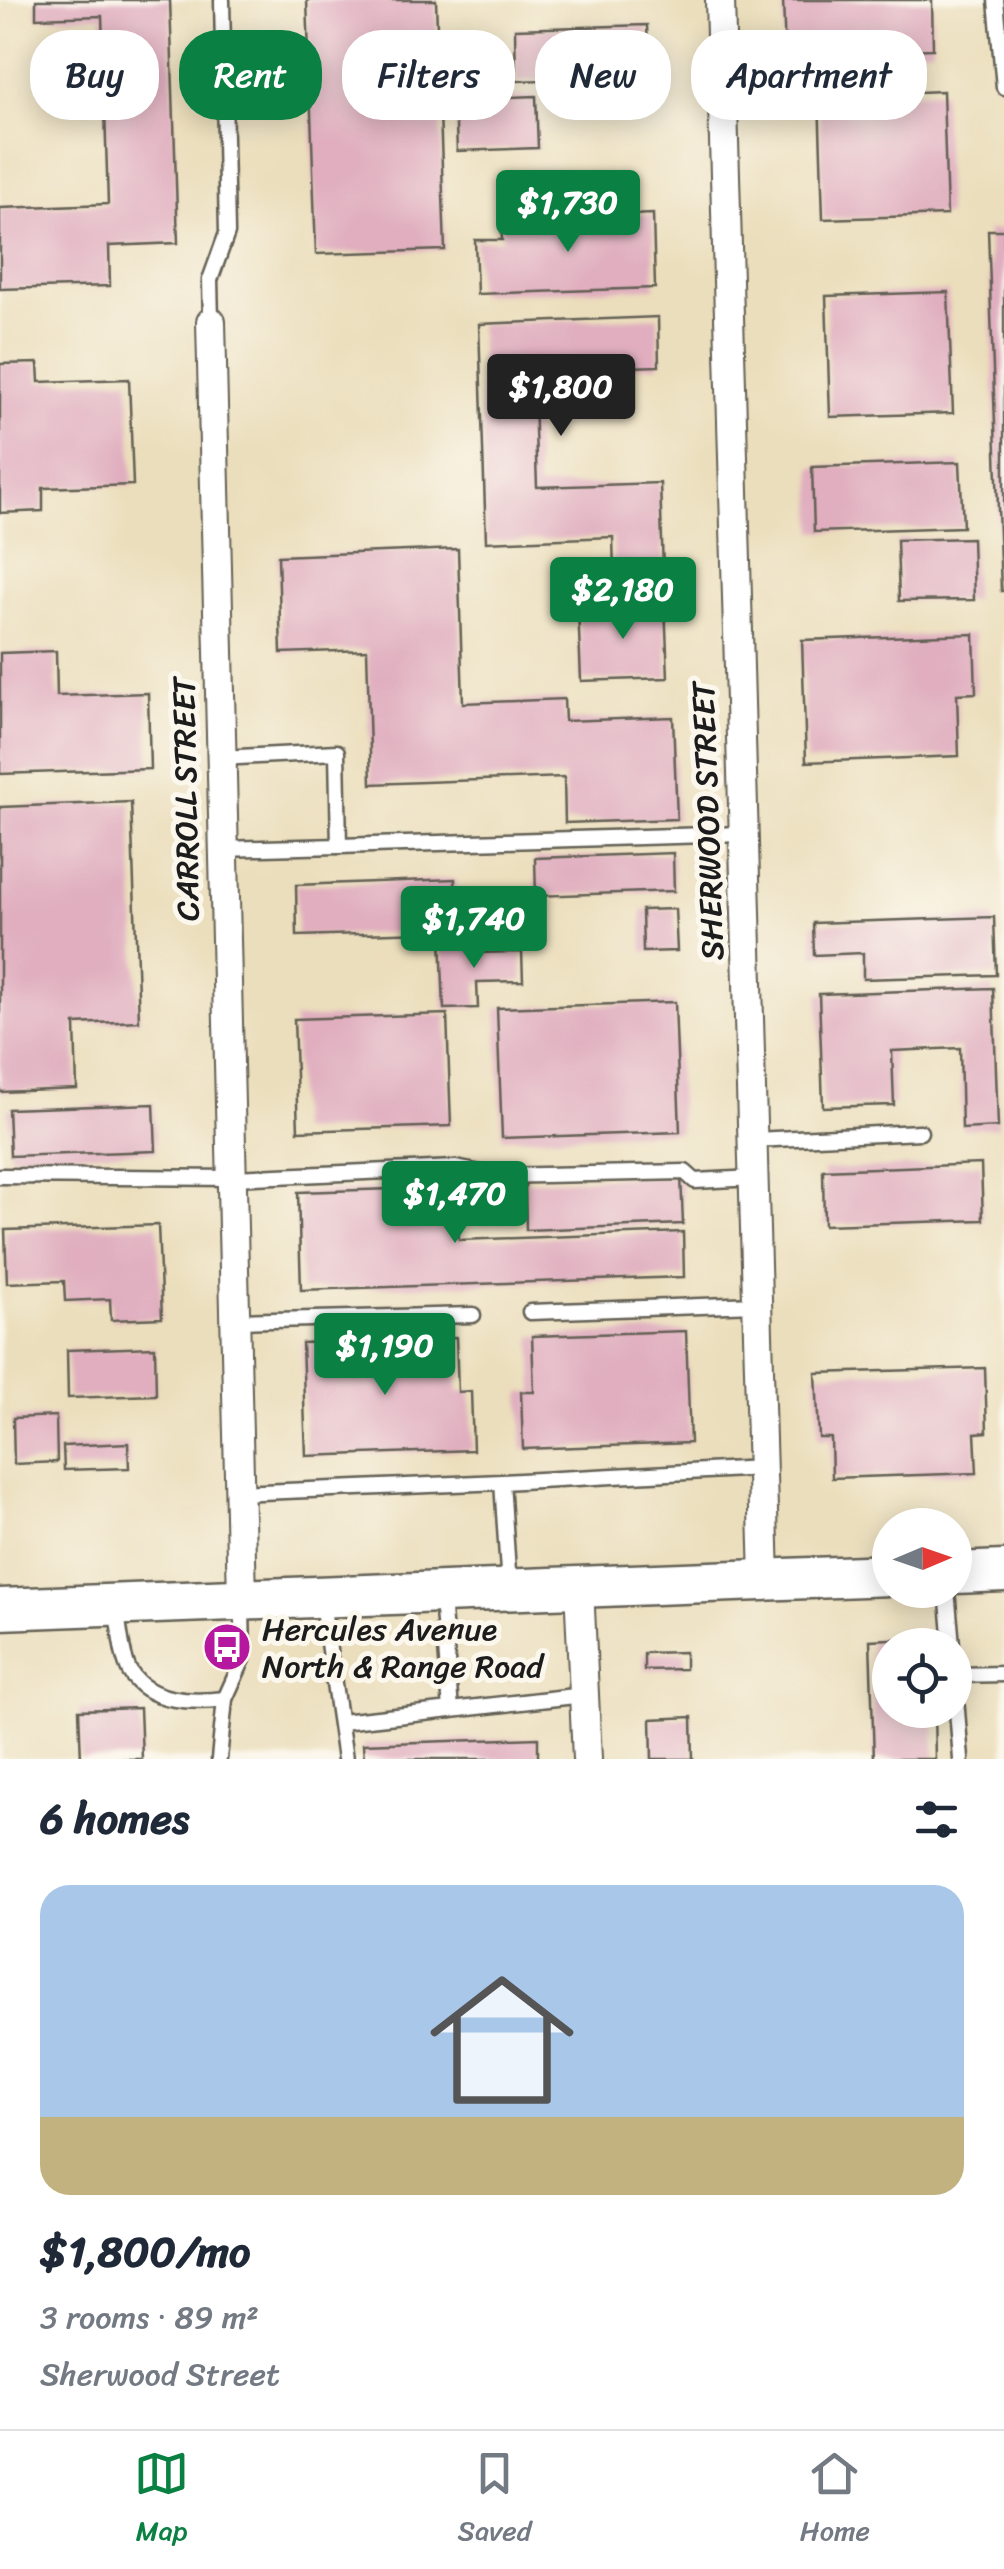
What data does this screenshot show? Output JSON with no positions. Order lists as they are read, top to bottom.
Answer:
{
  "streets": {
    "street": ["CARROLL STREET", "SHERWOOD STREET"]
  },
  "places": {
    "bus stop": ["Hercules Avenue North & Range Road"]
  },
  "north": "right",
  "page": {
    "chip": [
      "Buy",
      "Rent",
      "Filters",
      "New",
      "Apartment"
    ],
    "price": [
      "$1,730",
      "$1,800",
      "$2,180",
      "$1,740",
      "$1,470",
      "$1,190"
    ],
    "heading": "6 homes",
    "list": [
      {
        "name": "$1,800/mo",
        "note": "3 rooms · 89 m² · Sherwood Street"
      }
    ],
    "tabs": ["Map", "Saved", "Home"]
  }
}
